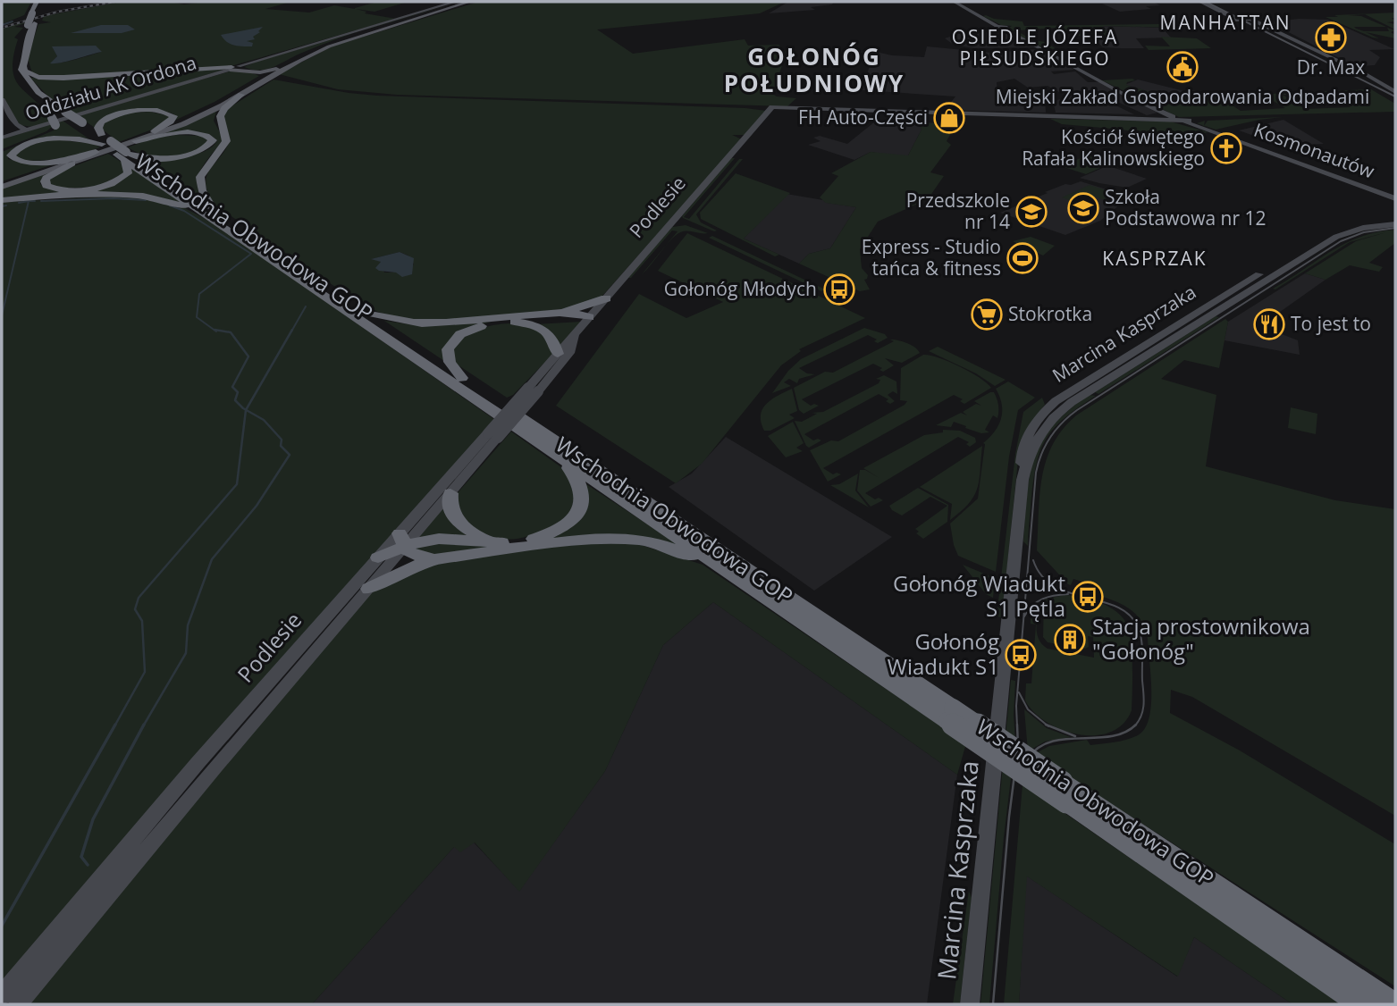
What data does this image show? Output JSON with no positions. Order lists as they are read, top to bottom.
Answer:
{
  "streets": {
    "highway": ["Wschodnia Obwodowa GOP"],
    "street": [
      "Oddziału AK Ordona",
      "Kosmonautów",
      "Podlesie",
      "Marcina Kasprzaka"
    ]
  },
  "districts": [
    "MANHATTAN",
    "OSIEDLE JÓZEFA PIŁSUDSKIEGO",
    "GOŁONÓG POŁUDNIOWY",
    "KASPRZAK"
  ],
  "places": {
    "pharmacy": ["Dr. Max"],
    "public building": ["Miejski Zakład Gospodarowania Odpadami"],
    "shop": ["FH Auto-Części"],
    "church": ["Kościół świętego Rafała Kalinowskiego"],
    "school or university": ["Szkoła Podstawowa nr 12", "Przedszkole nr 14"],
    "sports": ["Express - Studio tańca & fitness"],
    "bus stop": ["Gołonóg Młodych", "Gołonóg Wiadukt S1 Pętla", "Gołonóg Wiadukt S1"],
    "supermarket": ["Stokrotka"],
    "restaurant": ["To jest to"],
    "building": ["Stacja prostownikowa \"Gołonóg\""]
  }
}
